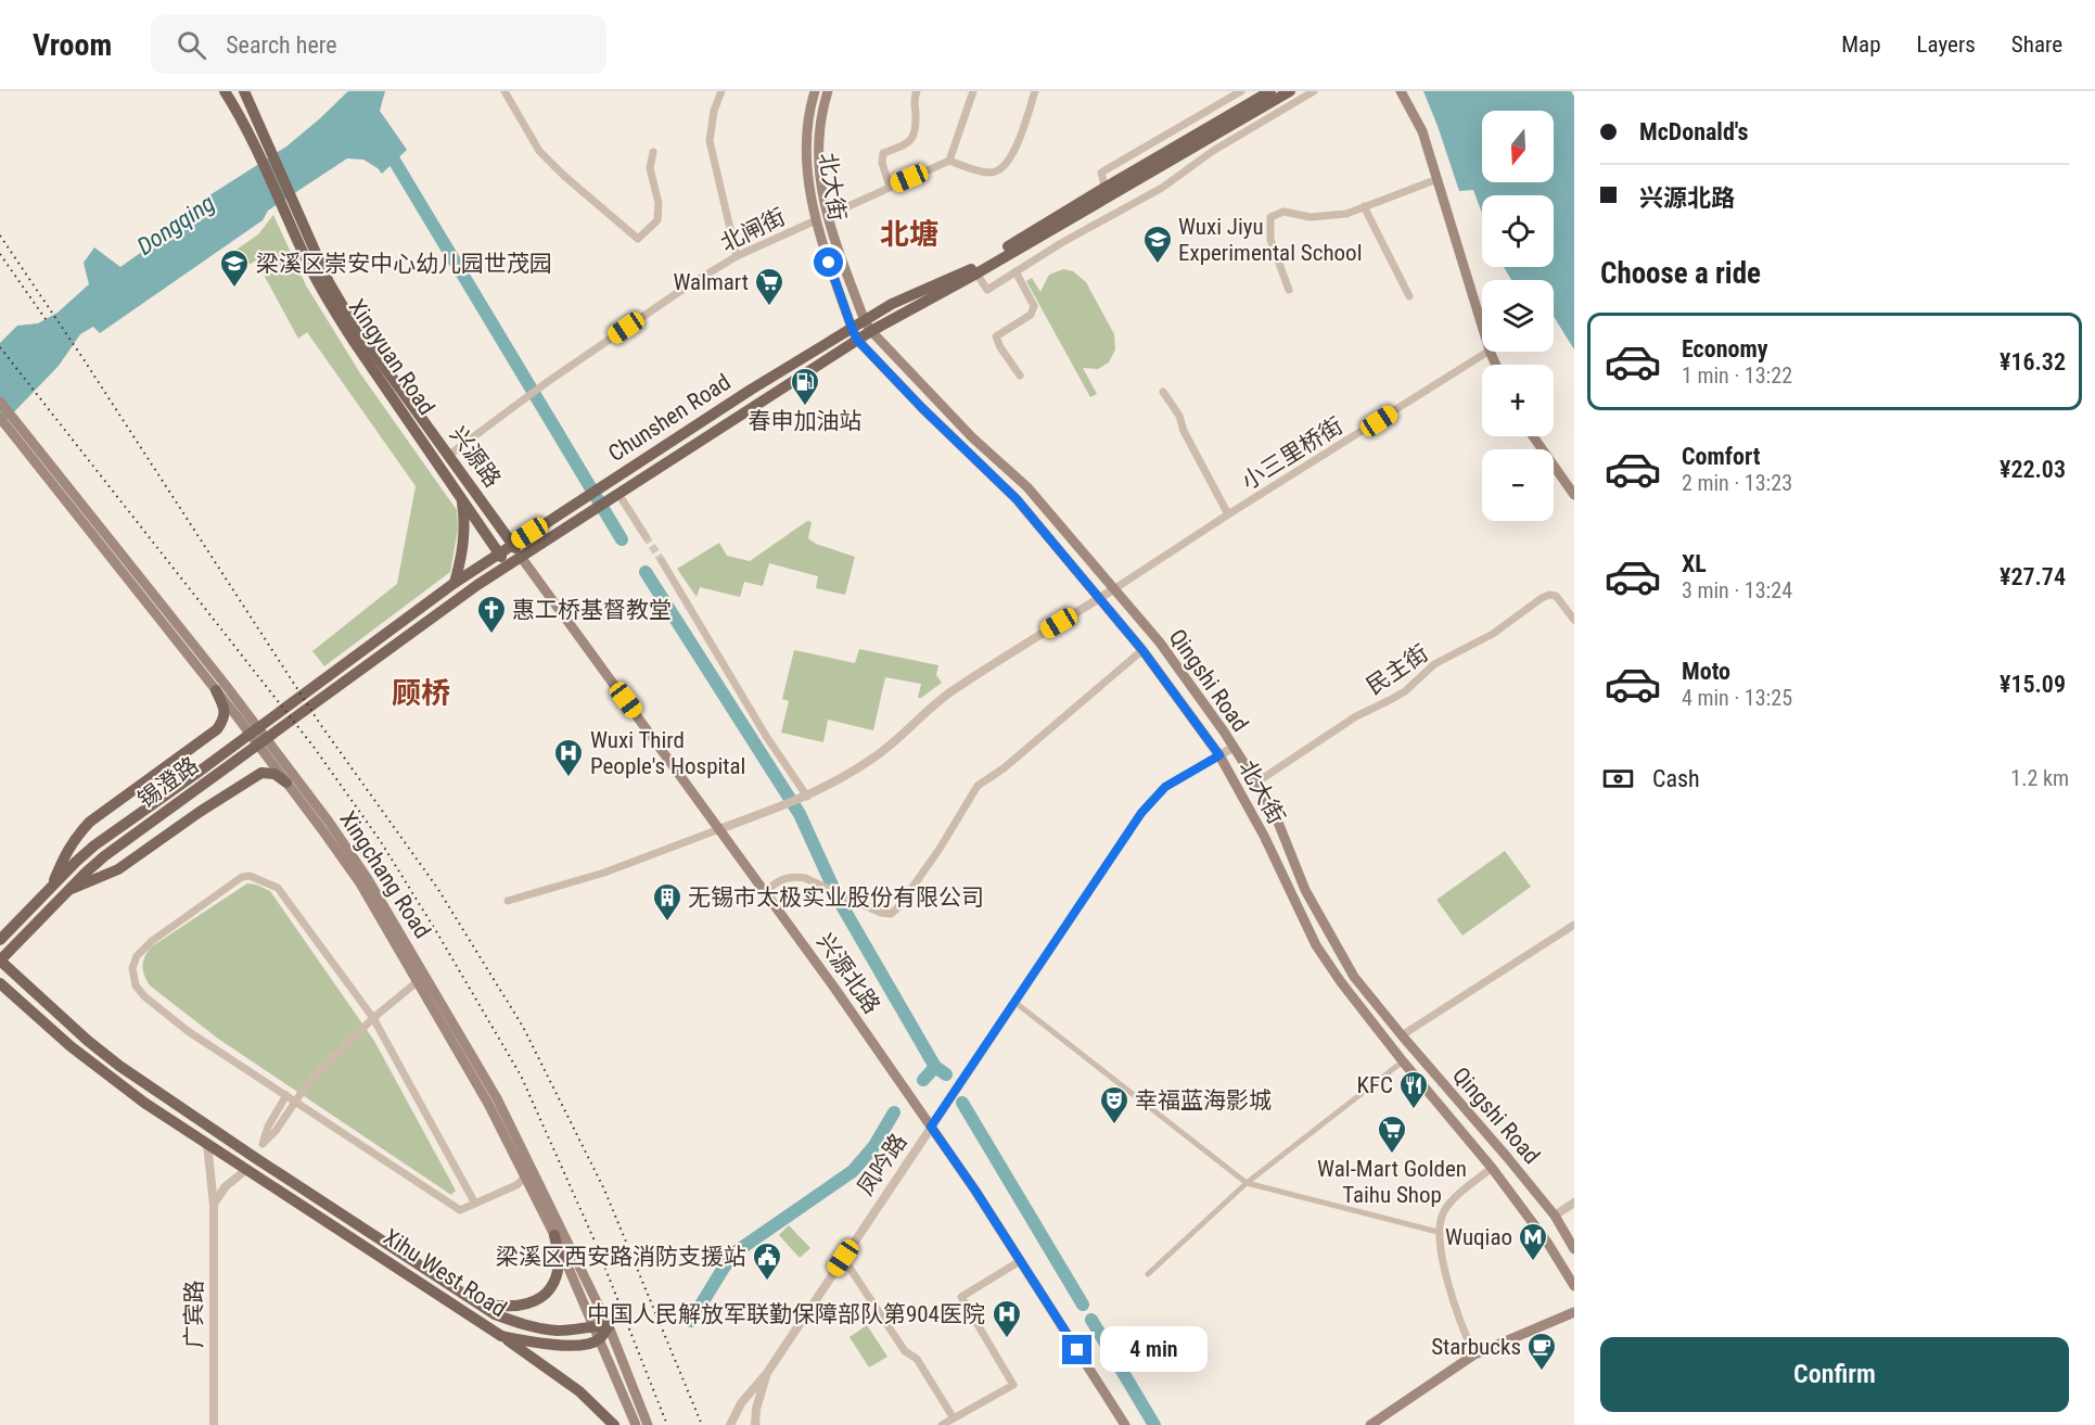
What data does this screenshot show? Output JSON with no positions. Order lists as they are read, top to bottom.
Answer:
{
  "streets": {
    "main road": [
      "北大街",
      "Xingyuan Road",
      "Chunshen Road",
      "兴源路",
      "Qingshi Road",
      "锡澄路",
      "Xingchang Road",
      "兴源北路",
      "Xihu West Road"
    ],
    "street": [
      "北闸街",
      "小三里桥街",
      "民主街",
      "凤吟路",
      "广宾路"
    ]
  },
  "crossings": [
    ["北大街", "北闸街"],
    ["北大街", "Chunshen Road"],
    ["北大街", "凤吟路"],
    ["北闸街", "兴源路"],
    ["Xingyuan Road", "Chunshen Road"],
    ["Xingyuan Road", "兴源路"],
    ["Chunshen Road", "兴源路"],
    ["Chunshen Road", "Qingshi Road"],
    ["Chunshen Road", "锡澄路"],
    ["Chunshen Road", "兴源北路"],
    ["小三里桥街", "Qingshi Road"],
    ["兴源路", "兴源北路"],
    ["民主街", "Qingshi Road"],
    ["Qingshi Road", "凤吟路"],
    ["锡澄路", "Xihu West Road"],
    ["Xingchang Road", "Xihu West Road"],
    ["兴源北路", "凤吟路"],
    ["Xihu West Road", "广宾路"]
  ],
  "districts": ["北塘", "顾桥"],
  "water": ["Dongqing"],
  "places": {
    "school or university": ["Wuxi Jiyu Experimental School", "梁溪区崇安中心幼儿园世茂园"],
    "supermarket": ["Walmart", "Wal-Mart Golden Taihu Shop"],
    "fuel station": ["春申加油站"],
    "church": ["惠工桥基督教堂"],
    "hospital": ["Wuxi Third People's Hospital", "中国人民解放军联勤保障部队第904医院"],
    "building": ["无锡市太极实业股份有限公司"],
    "restaurant": ["KFC"],
    "theatre": ["幸福蓝海影城"],
    "metro station": ["Wuqiao"],
    "public building": ["梁溪区西安路消防支援站"],
    "cafe": ["Starbucks"]
  },
  "north": "bottom",
  "page": {
    "header": "Vroom",
    "search": "Search here",
    "nav": ["Map", "Layers", "Share"],
    "banner": ["McDonald's", "兴源北路"],
    "map_buttons": ["+", "−"],
    "heading": "Choose a ride",
    "list": [
      {
        "name": "Economy",
        "note": "1 min · 13:22",
        "value": "¥16.32"
      },
      {
        "name": "Comfort",
        "note": "2 min · 13:23",
        "value": "¥22.03"
      },
      {
        "name": "XL",
        "note": "3 min · 13:24",
        "value": "¥27.74"
      },
      {
        "name": "Moto",
        "note": "4 min · 13:25",
        "value": "¥15.09"
      }
    ],
    "pay": ["Cash", "1.2 km"],
    "buttons": "Confirm",
    "bubble": "4 min"
  }
}
